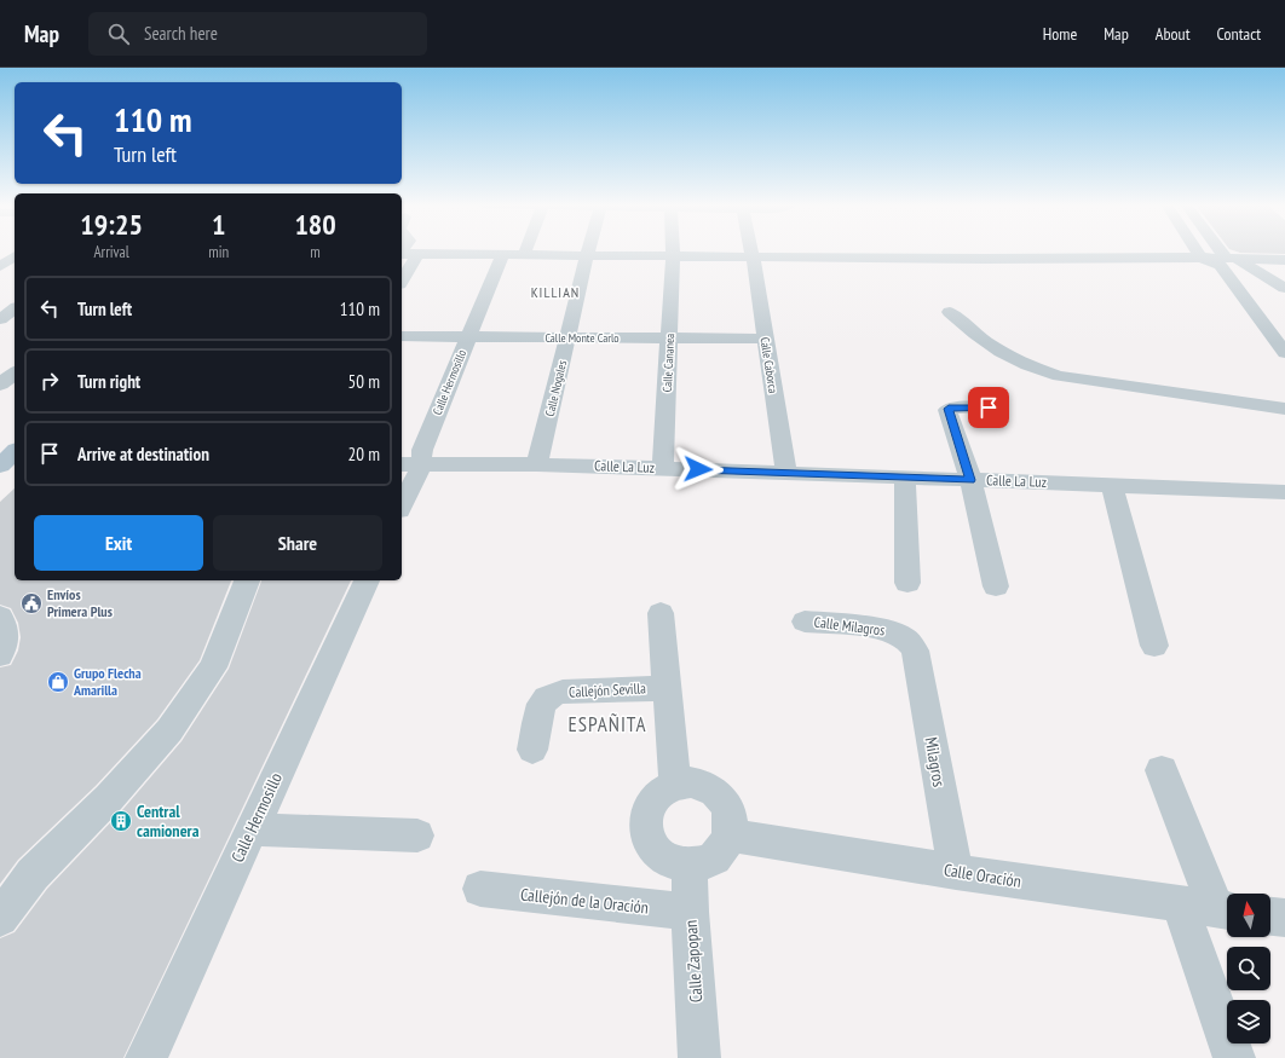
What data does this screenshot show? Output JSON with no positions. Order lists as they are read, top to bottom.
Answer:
{
  "streets": {
    "street": [
      "Calle Monte Carlo",
      "Calle Cananea",
      "Calle Caborca",
      "Calle Hermosillo",
      "Calle Nogales",
      "Calle La Luz",
      "Calle Milagros",
      "Callejón Sevilla",
      "Milagros",
      "Calle Oración",
      "Callejón de la Oración",
      "Calle Zapopan"
    ]
  },
  "crossings": [
    ["Calle Monte Carlo", "Calle Cananea"],
    ["Calle Monte Carlo", "Calle Caborca"],
    ["Calle Monte Carlo", "Calle Hermosillo"],
    ["Calle Monte Carlo", "Calle Nogales"],
    ["Calle Cananea", "Calle La Luz"],
    ["Calle Caborca", "Calle La Luz"],
    ["Calle Hermosillo", "Calle La Luz"],
    ["Calle Nogales", "Calle La Luz"],
    ["Calle Milagros", "Milagros"],
    ["Milagros", "Calle Oración"],
    ["Calle Oración", "Calle Zapopan"],
    ["Callejón de la Oración", "Calle Zapopan"]
  ],
  "districts": ["KILLIAN", "ESPAÑITA"],
  "places": {
    "public building": ["Envíos Primera Plus"],
    "shop": ["Grupo Flecha Amarilla"],
    "building": ["Central camionera"]
  },
  "north": "top",
  "page": {
    "header": "Map",
    "search": "Search here",
    "nav": [
      "Home",
      "Map",
      "About",
      "Contact"
    ],
    "turn": ["110 m", "Turn left"],
    "eta": [
      "19:25",
      "Arrival",
      "1",
      "min",
      "180",
      "m"
    ],
    "list": [
      {
        "name": "Turn left",
        "value": "110 m"
      },
      {
        "name": "Turn right",
        "value": "50 m"
      },
      {
        "name": "Arrive at destination",
        "value": "20 m"
      }
    ],
    "buttons": ["Exit", "Share"]
  }
}
